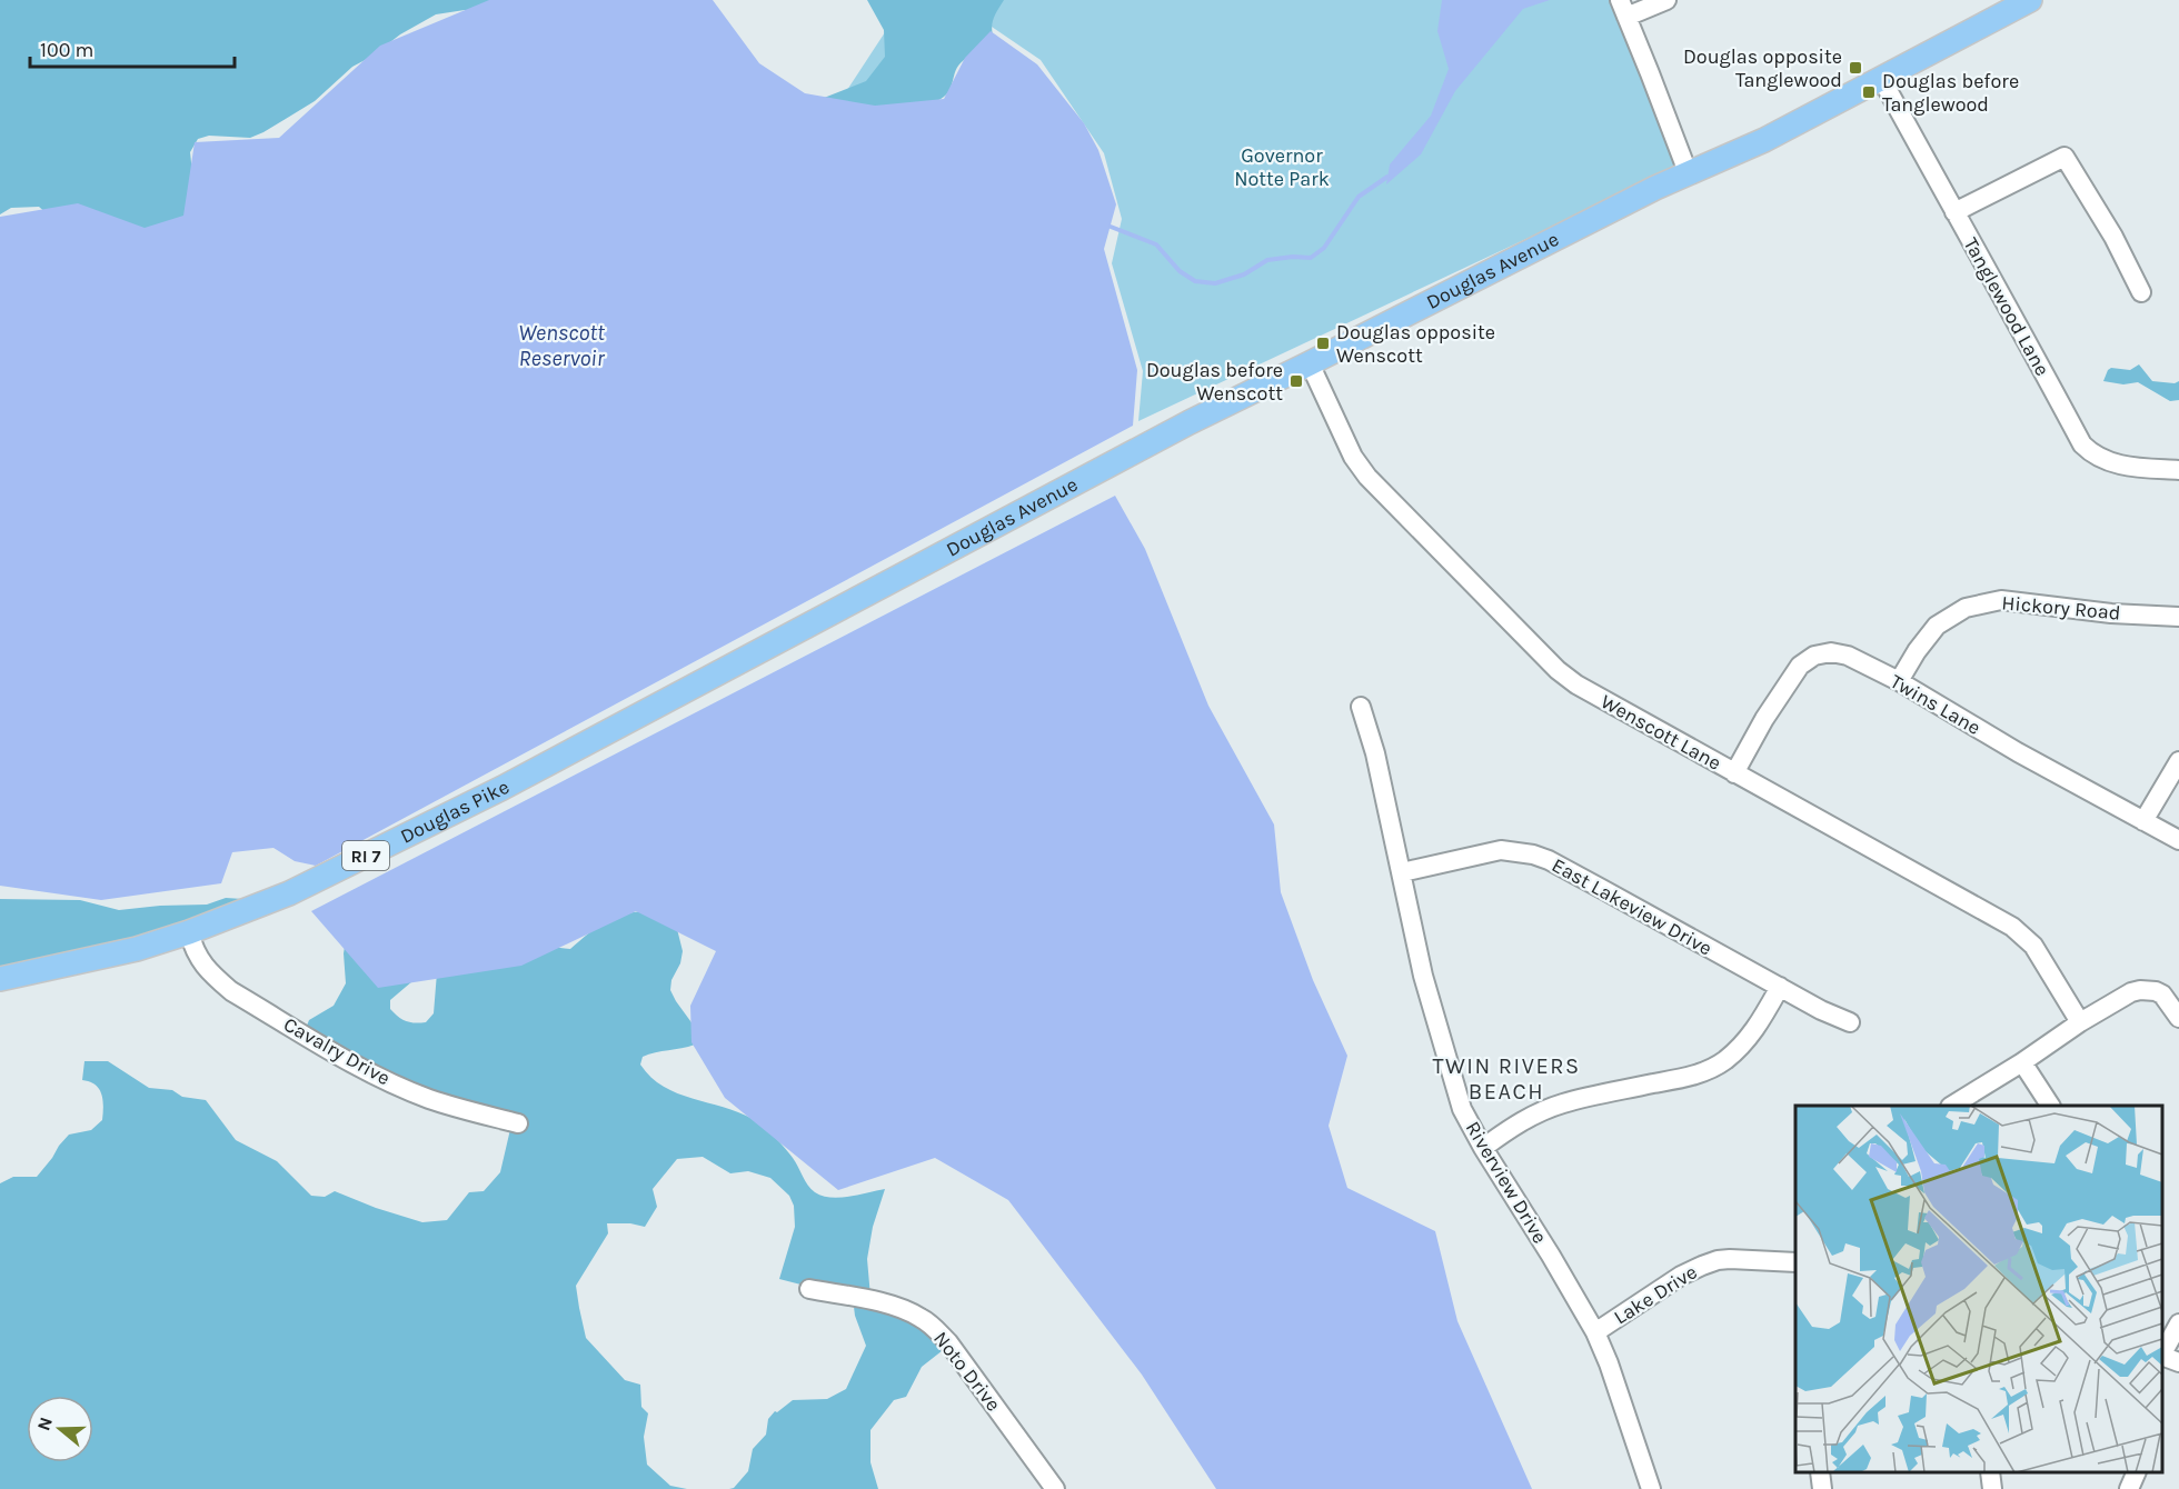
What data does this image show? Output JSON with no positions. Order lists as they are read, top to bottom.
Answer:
{
  "streets": {
    "main road": ["Douglas Avenue", "Douglas Pike", "RI 7"],
    "street": [
      "Tanglewood Lane",
      "Hickory Road",
      "Twins Lane",
      "Wenscott Lane",
      "East Lakeview Drive",
      "Cavalry Drive",
      "Riverview Drive",
      "Lake Drive",
      "Noto Drive"
    ]
  },
  "crossings": [
    ["Douglas Avenue", "Tanglewood Lane"],
    ["Douglas Avenue", "Wenscott Lane"],
    ["Douglas Avenue", "Douglas Pike"],
    ["Hickory Road", "Twins Lane"],
    ["Twins Lane", "Wenscott Lane"],
    ["Douglas Pike", "Cavalry Drive"],
    ["East Lakeview Drive", "Riverview Drive"],
    ["Riverview Drive", "Lake Drive"]
  ],
  "districts": ["TWIN RIVERS BEACH"],
  "water": ["Wenscott Reservoir"],
  "parks": ["Governor Notte Park"],
  "places": {
    "transit": [
      "Douglas opposite Tanglewood",
      "Douglas before Tanglewood",
      "Douglas opposite Wenscott",
      "Douglas before Wenscott"
    ]
  },
  "scale_bar": "100 m",
  "north": "left"
}
